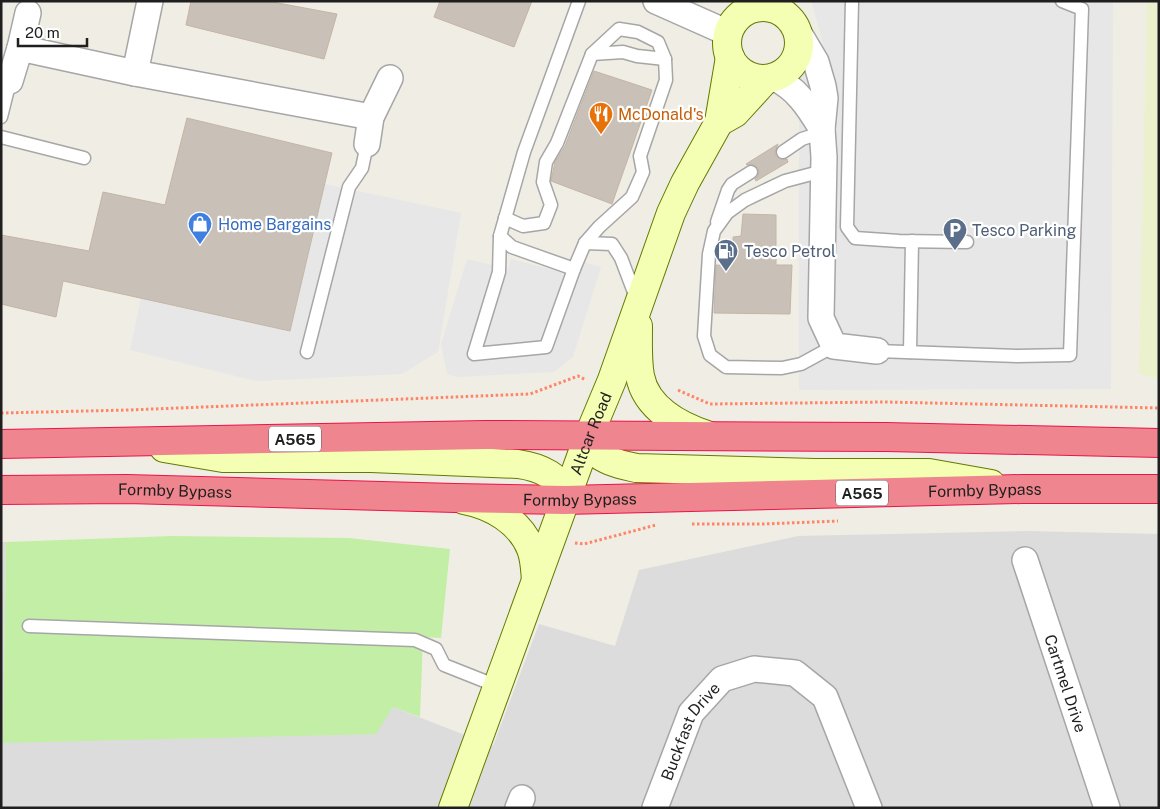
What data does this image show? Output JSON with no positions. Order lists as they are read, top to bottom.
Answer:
{
  "streets": {
    "highway": ["A565", "Formby Bypass"],
    "main road": ["Altcar Road"],
    "street": ["Cartmel Drive", "Buckfast Drive"]
  },
  "crossings": [
    ["Altcar Road", "A565"],
    ["Altcar Road", "Formby Bypass"]
  ],
  "places": {
    "restaurant": ["McDonald's"],
    "shop": ["Home Bargains"],
    "parking": ["Tesco Parking"],
    "fuel station": ["Tesco Petrol"]
  },
  "scale_bar": "20 m"
}
